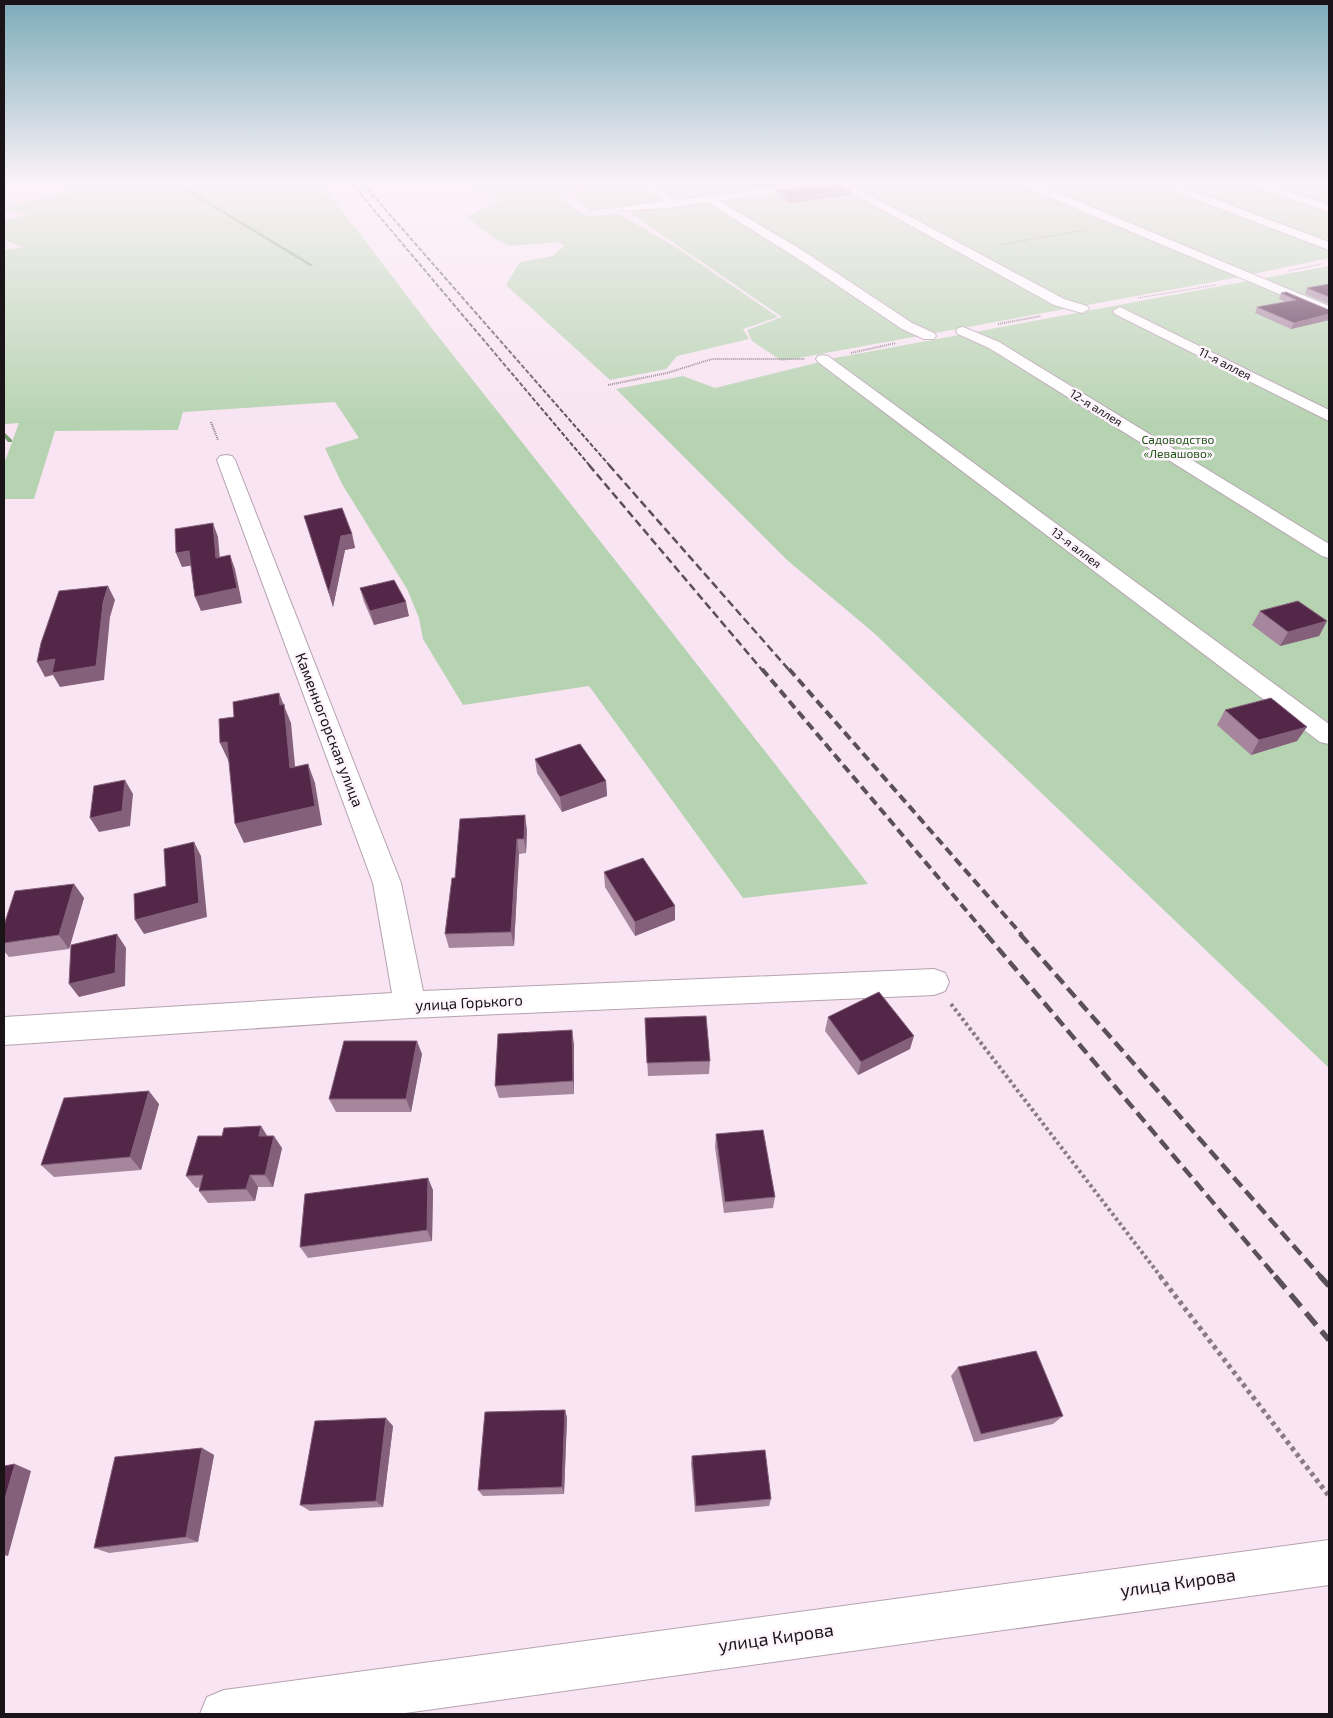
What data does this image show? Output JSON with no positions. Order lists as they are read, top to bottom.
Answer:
{
  "streets": {
    "street": [
      "11-я аллея",
      "12-я аллея",
      "13-я аллея",
      "Каменногорская улица",
      "улица Горького",
      "улица Кирова"
    ]
  },
  "crossings": [
    ["Каменногорская улица", "улица Горького"]
  ],
  "parks": ["Садоводство «Левашово»"]
}
